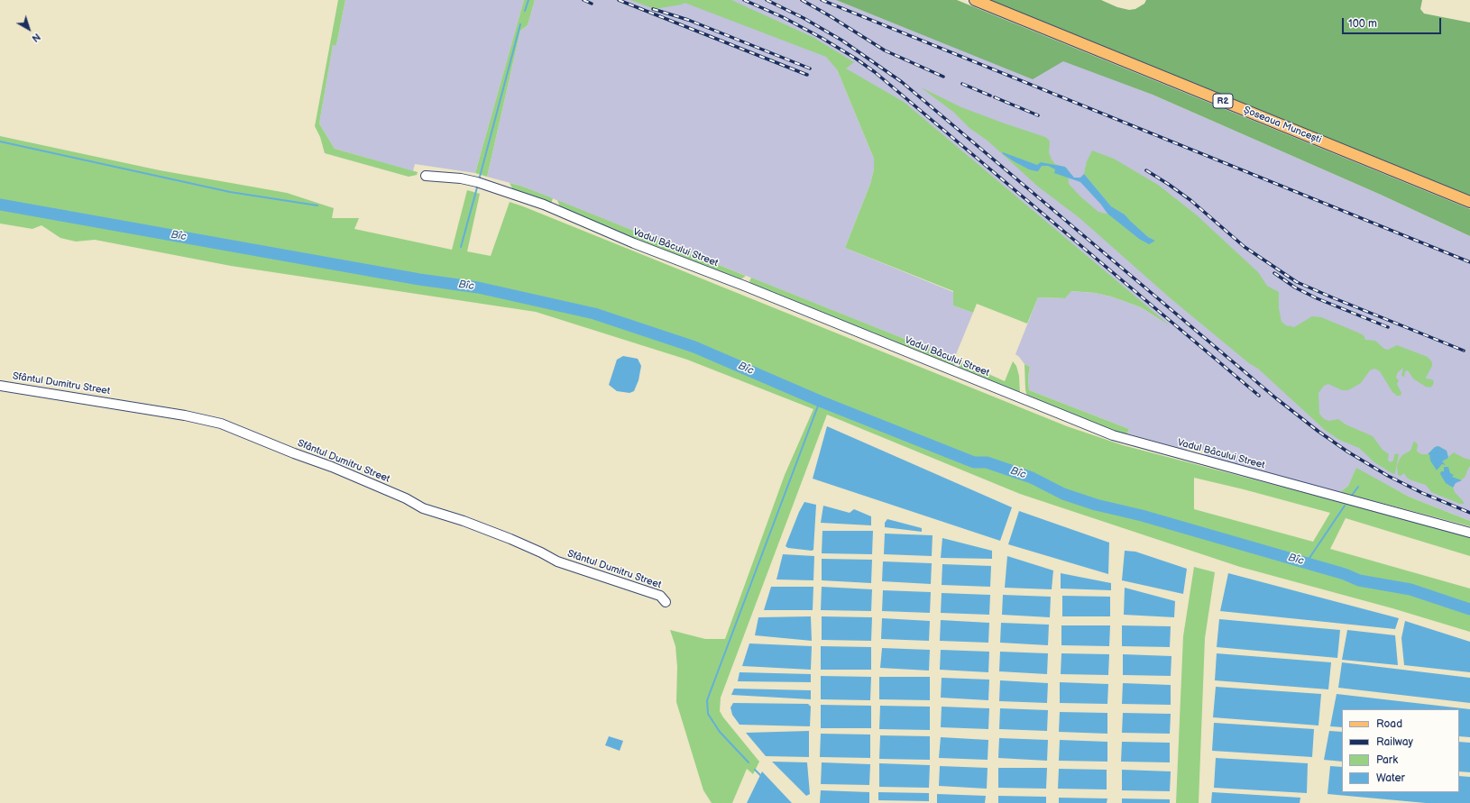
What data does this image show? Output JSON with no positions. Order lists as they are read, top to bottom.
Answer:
{
  "streets": {
    "main road": ["R2", "Șoseaua Muncești"],
    "street": ["Vadul Bâcului Street", "Sfântul Dumitru Street"]
  },
  "water": ["Bîc"],
  "legend": [
    "Road",
    "Railway",
    "Park",
    "Water"
  ],
  "scale_bar": "100 m",
  "north": "bottom right"
}
